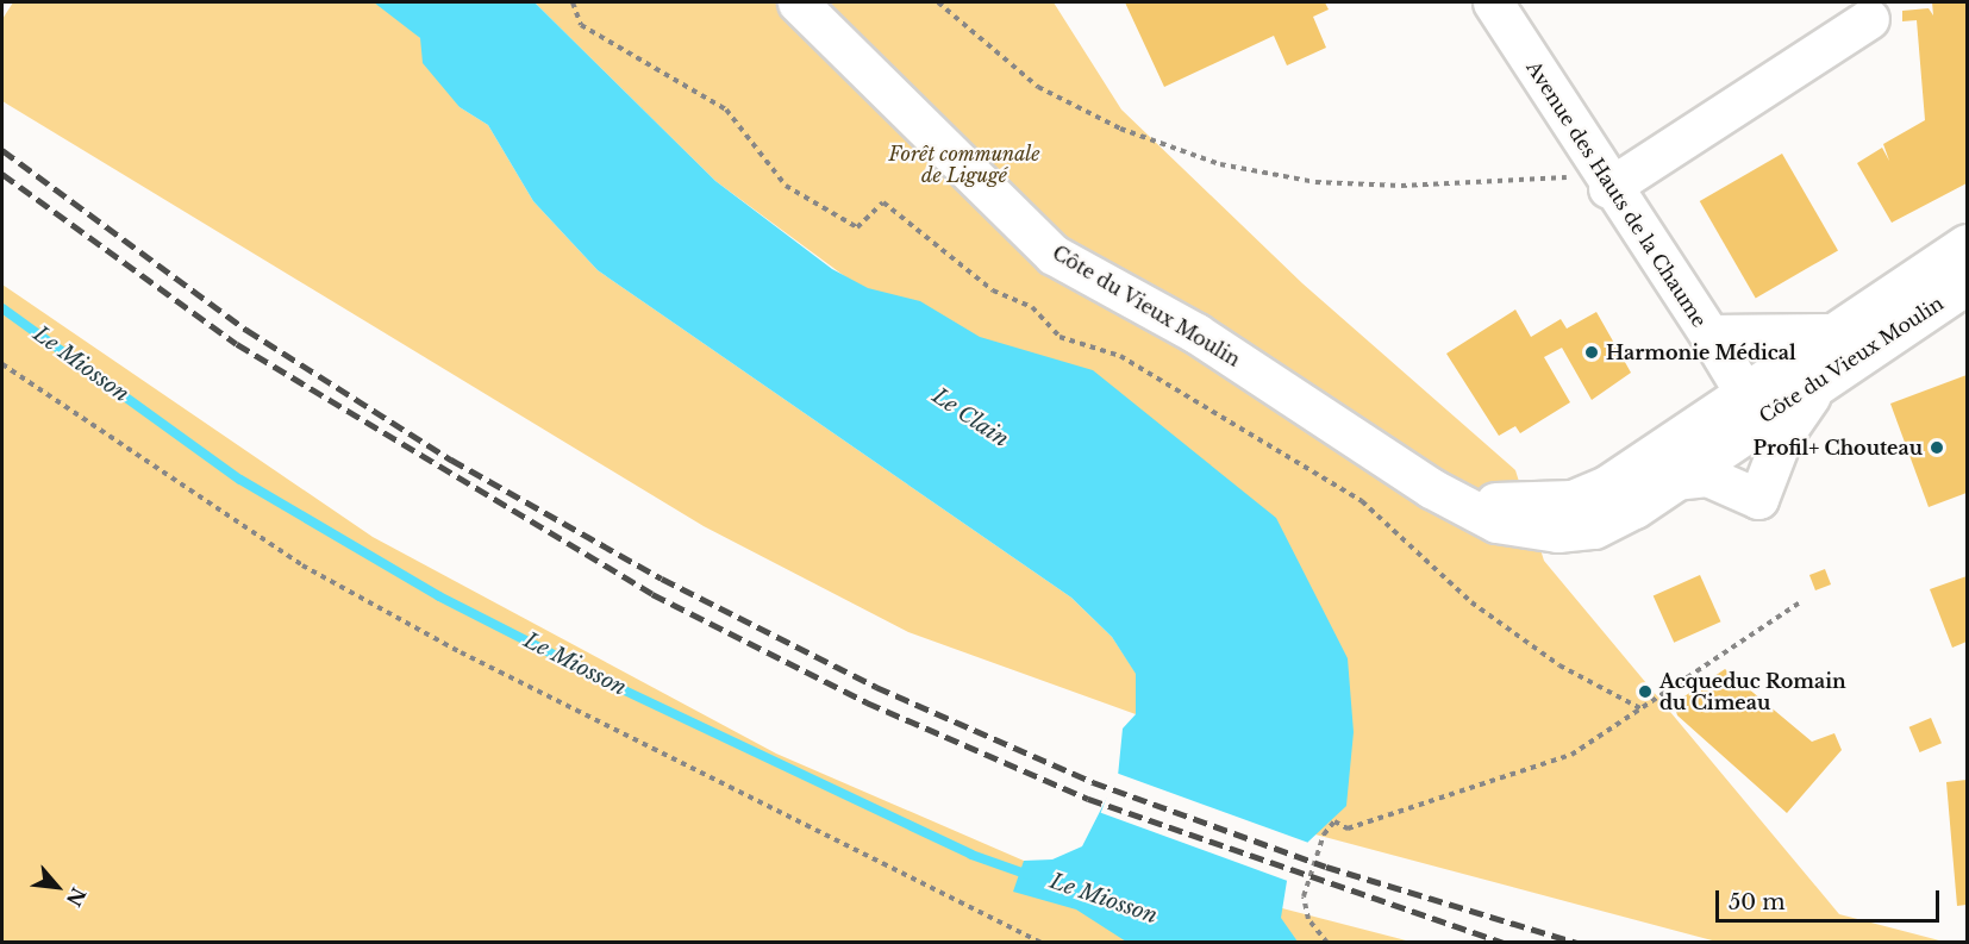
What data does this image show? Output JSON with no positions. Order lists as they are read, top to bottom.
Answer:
{
  "streets": {
    "street": ["Avenue des Hauts de la Chaume", "Côte du Vieux Moulin"]
  },
  "crossings": [
    ["Avenue des Hauts de la Chaume", "Côte du Vieux Moulin"]
  ],
  "water": ["Le Miosson", "Le Clain"],
  "parks": ["Forêt communale de Ligugé"],
  "places": ["Harmonie Médical", "Profil+ Chouteau", "Acqueduc Romain du Cimeau"],
  "scale_bar": "50 m",
  "north": "bottom right"
}
